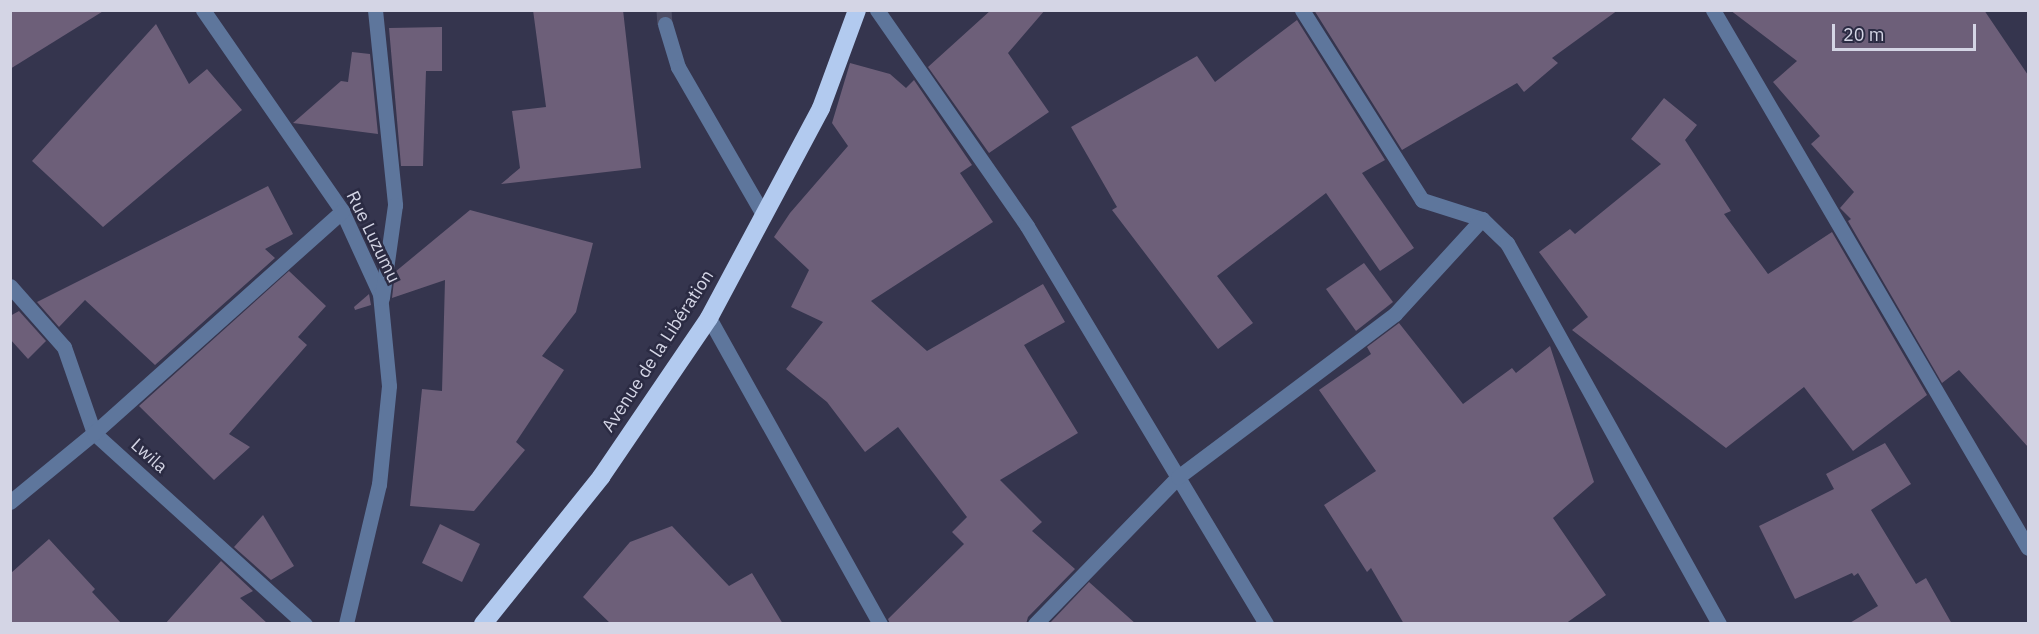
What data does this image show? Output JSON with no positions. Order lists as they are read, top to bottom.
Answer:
{
  "streets": {
    "highway": ["Avenue de la Libération"],
    "street": ["Rue Luzumu", "Lwila"]
  },
  "scale_bar": "20 m"
}
